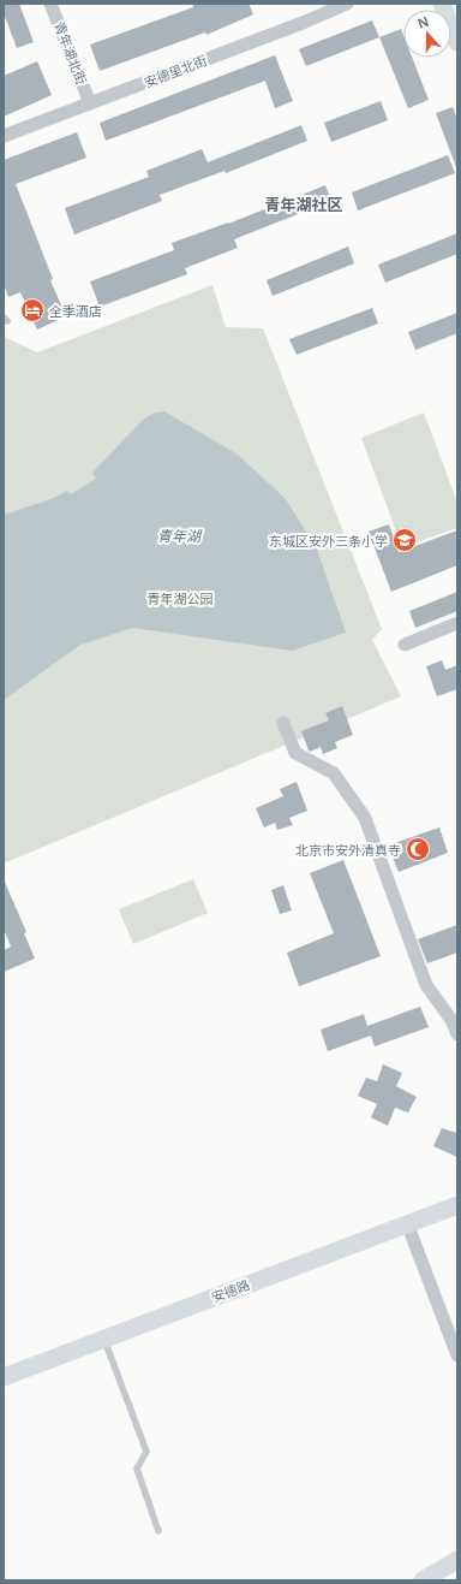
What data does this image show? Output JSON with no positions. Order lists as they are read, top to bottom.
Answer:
{
  "streets": {
    "street": ["青年湖北街", "安德里北街", "安德路"]
  },
  "crossings": [
    ["青年湖北街", "安德里北街"]
  ],
  "districts": ["青年湖社区"],
  "water": ["青年湖"],
  "parks": ["青年湖公园"],
  "places": {
    "hotel": ["全季酒店"],
    "school or university": ["东城区安外三条小学"],
    "mosque": ["北京市安外清真寺"]
  },
  "north": "top"
}
